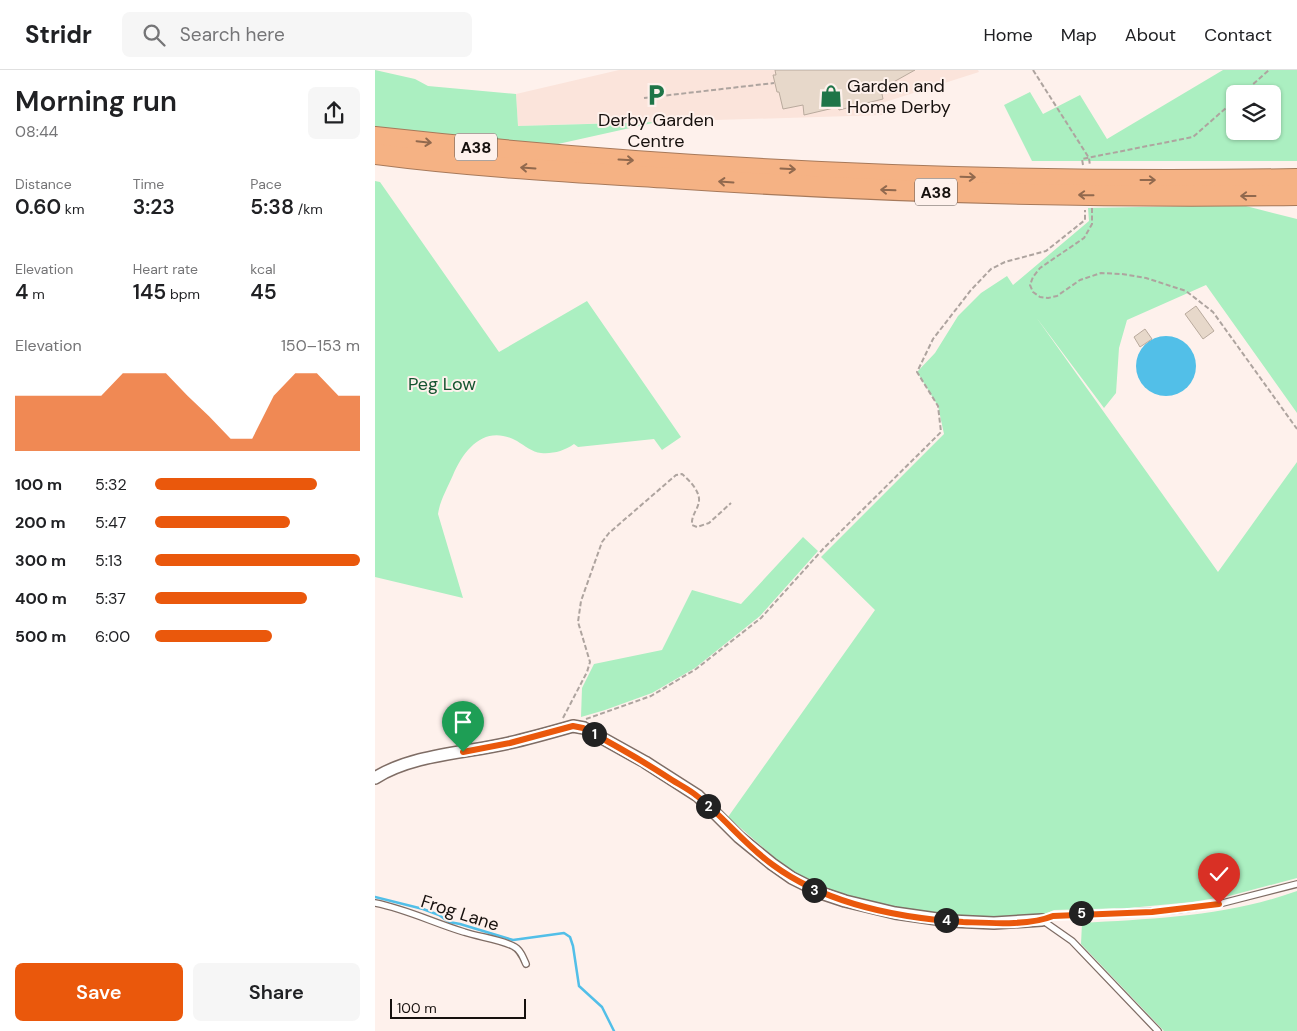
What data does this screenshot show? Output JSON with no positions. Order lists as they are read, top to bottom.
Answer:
{
  "streets": {
    "highway": ["A38"],
    "lane": ["Frog Lane"]
  },
  "parks": ["Peg Low"],
  "places": {
    "parking": ["Derby Garden Centre"],
    "shop": ["Garden and Home Derby"]
  },
  "scale_bar": "100 m",
  "page": {
    "header": "Stridr",
    "search": "Search here",
    "nav": [
      "Home",
      "Map",
      "About",
      "Contact"
    ],
    "heading": ["Morning run", "08:44"],
    "stats": [
      ["Distance", "0.60 km"],
      ["Time", "3:23"],
      ["Pace", "5:38 /km"],
      ["Elevation", "4 m"],
      ["Heart rate", "145 bpm"],
      ["kcal", "45"]
    ],
    "chart": ["Elevation", "150–153 m"],
    "list": [
      {
        "name": "100 m",
        "note": "5:32"
      },
      {
        "name": "200 m",
        "note": "5:47"
      },
      {
        "name": "300 m",
        "note": "5:13"
      },
      {
        "name": "400 m",
        "note": "5:37"
      },
      {
        "name": "500 m",
        "note": "6:00"
      }
    ],
    "pins": [
      "1",
      "2",
      "3",
      "5",
      "4"
    ],
    "buttons": ["Save", "Share"],
    "scale": "100 m"
  }
}
